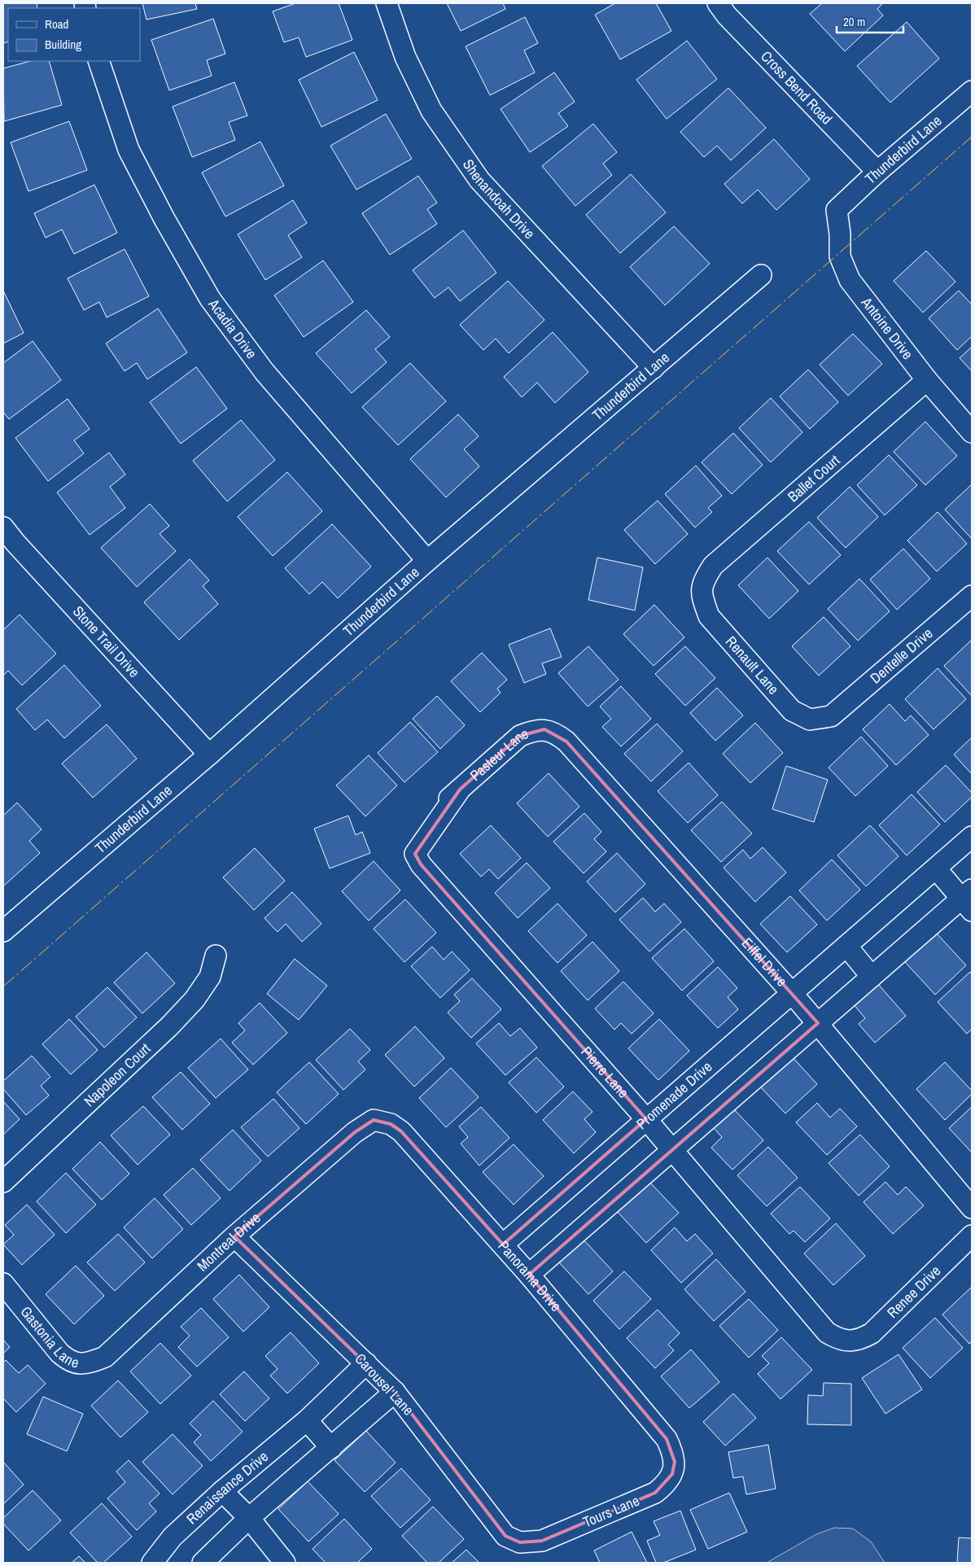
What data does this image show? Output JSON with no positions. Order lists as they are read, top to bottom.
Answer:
{
  "streets": {
    "street": [
      "Cross Bend Road",
      "Thunderbird Lane",
      "Shenandoah Drive",
      "Antoine Drive",
      "Acadia Drive",
      "Ballet Court",
      "Stone Trail Drive",
      "Dentelle Drive",
      "Renault Lane",
      "Pasteur Lane",
      "Eiffel Drive",
      "Pierre Lane",
      "Napoleon Court",
      "Promenade Drive",
      "Montreal Drive",
      "Panorama Drive",
      "Renee Drive",
      "Gastonia Lane",
      "Carousel Lane",
      "Renaissance Drive",
      "Tours Lane"
    ]
  },
  "crossings": [
    ["Cross Bend Road", "Thunderbird Lane"],
    ["Thunderbird Lane", "Shenandoah Drive"],
    ["Thunderbird Lane", "Antoine Drive"],
    ["Thunderbird Lane", "Acadia Drive"],
    ["Thunderbird Lane", "Stone Trail Drive"],
    ["Antoine Drive", "Ballet Court"],
    ["Ballet Court", "Renault Lane"],
    ["Dentelle Drive", "Renault Lane"],
    ["Pasteur Lane", "Eiffel Drive"],
    ["Pasteur Lane", "Pierre Lane"],
    ["Eiffel Drive", "Promenade Drive"],
    ["Pierre Lane", "Promenade Drive"],
    ["Pierre Lane", "Renee Drive"],
    ["Promenade Drive", "Panorama Drive"],
    ["Montreal Drive", "Panorama Drive"],
    ["Montreal Drive", "Gastonia Lane"],
    ["Montreal Drive", "Carousel Lane"],
    ["Panorama Drive", "Tours Lane"],
    ["Carousel Lane", "Renaissance Drive"],
    ["Carousel Lane", "Tours Lane"]
  ],
  "legend": ["Road", "Building"],
  "scale_bar": "20 m"
}
